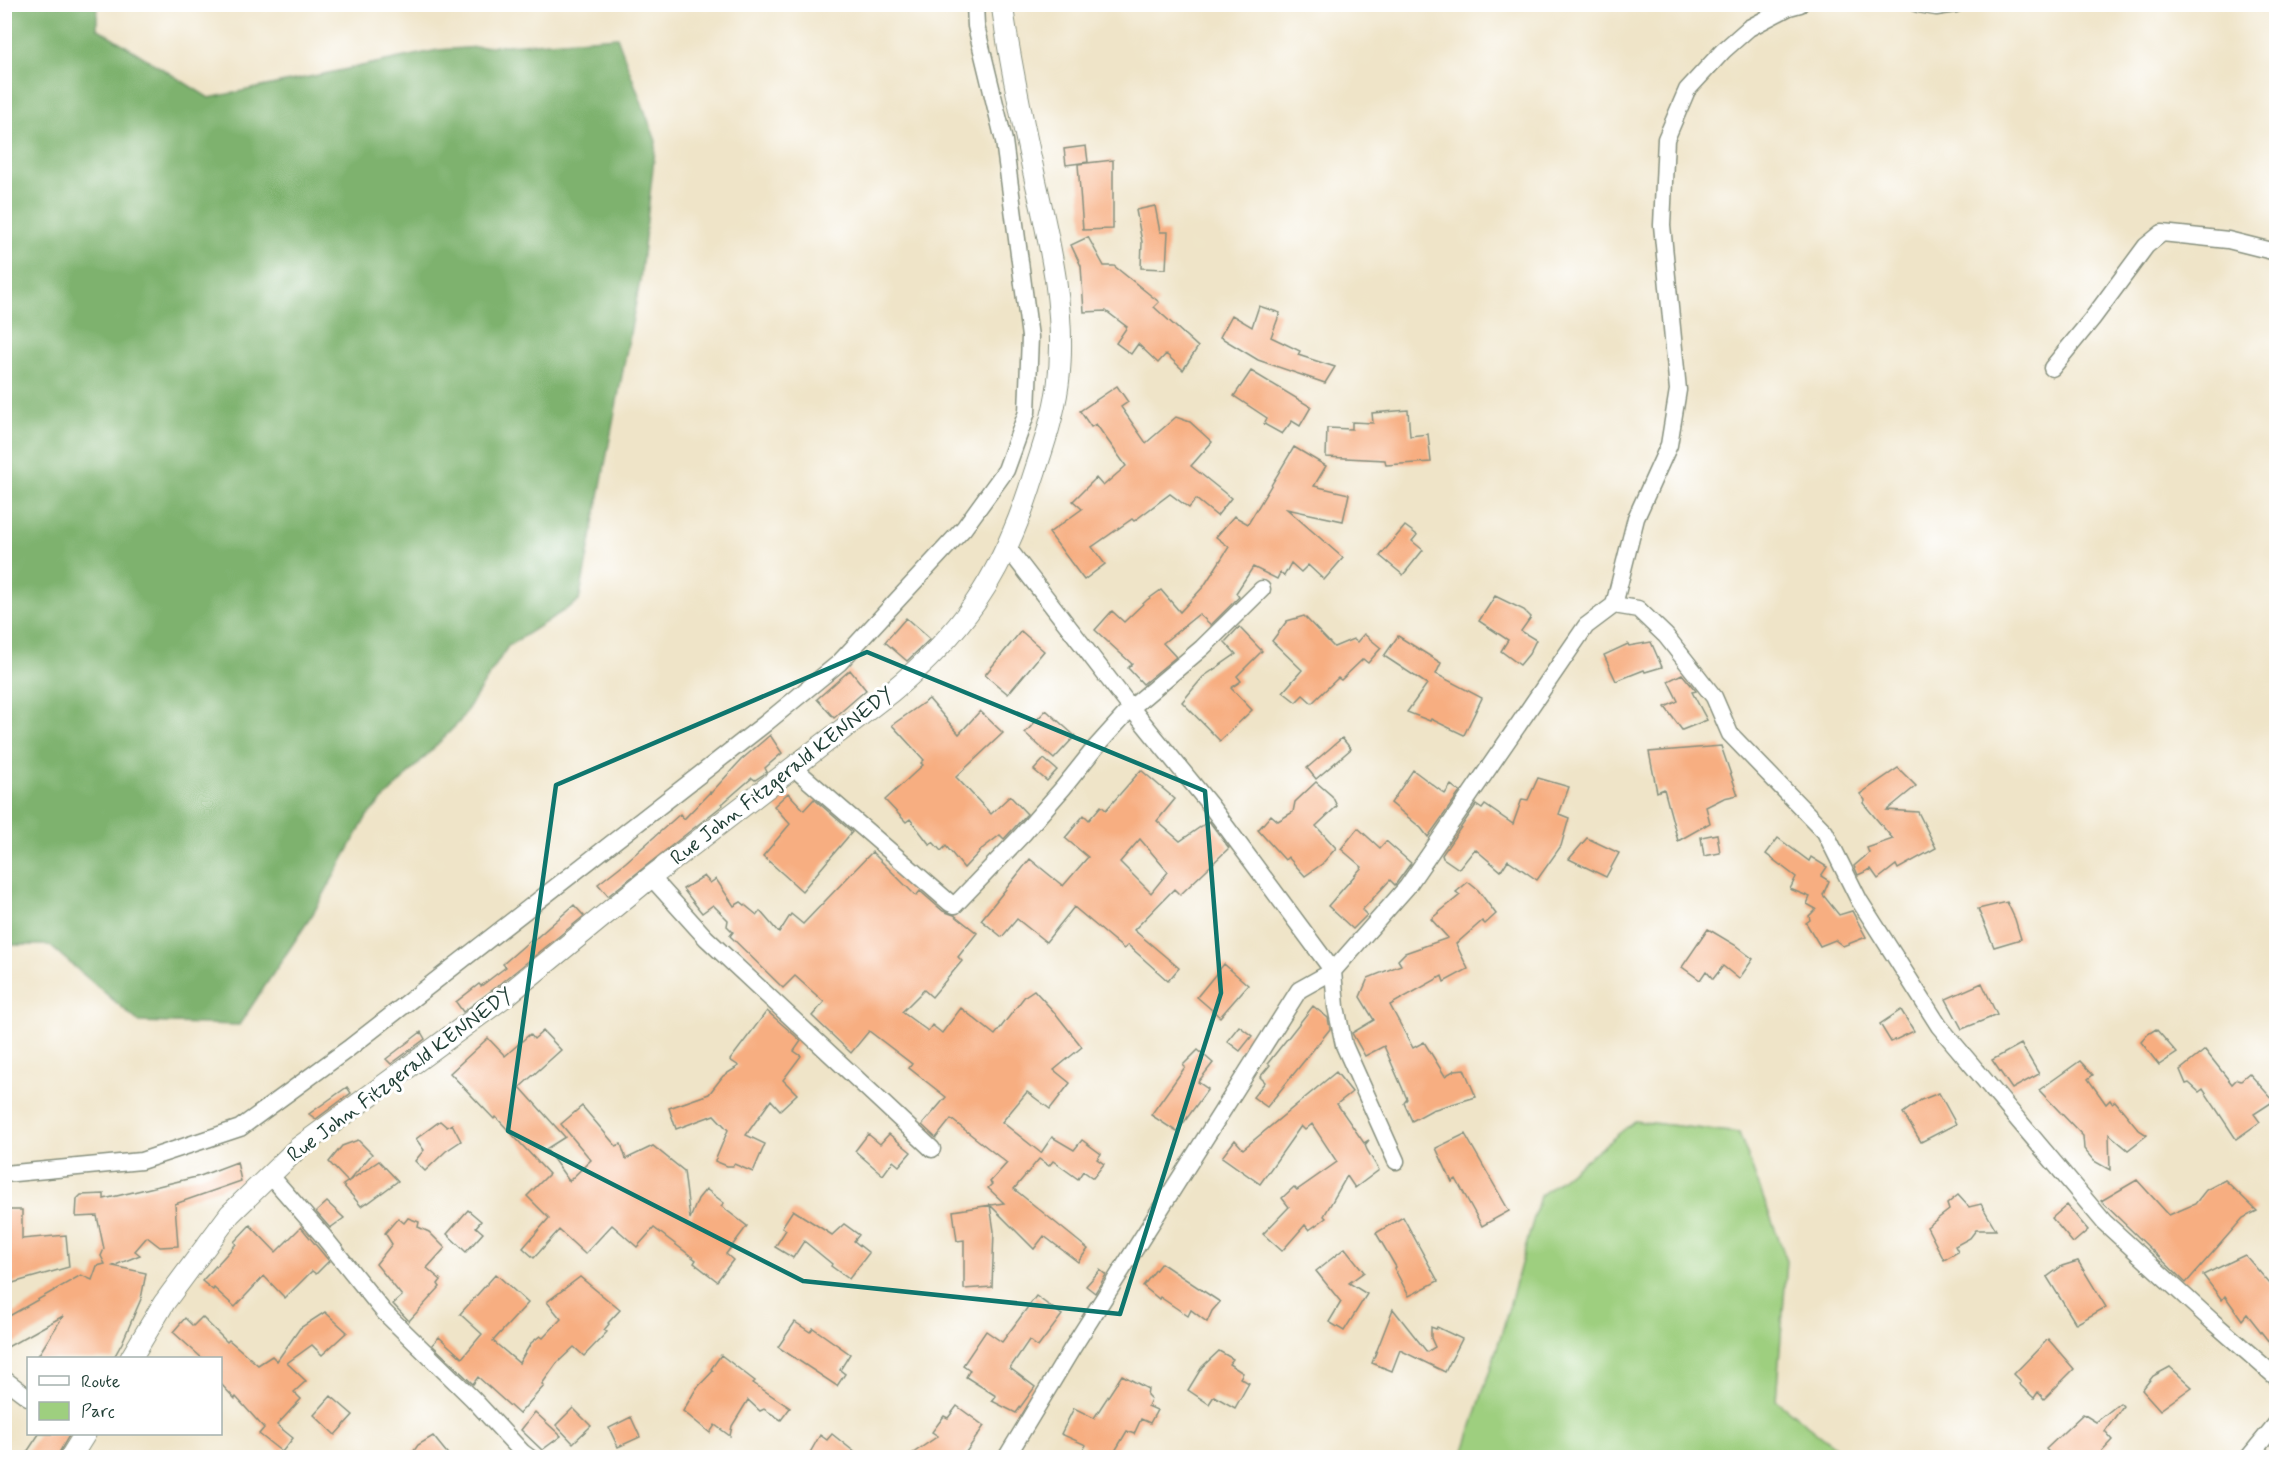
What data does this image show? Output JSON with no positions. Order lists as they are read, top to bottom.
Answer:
{
  "streets": {
    "street": ["Rue John Fitzgerald KENNEDY"]
  },
  "legend": ["Route", "Parc"]
}
